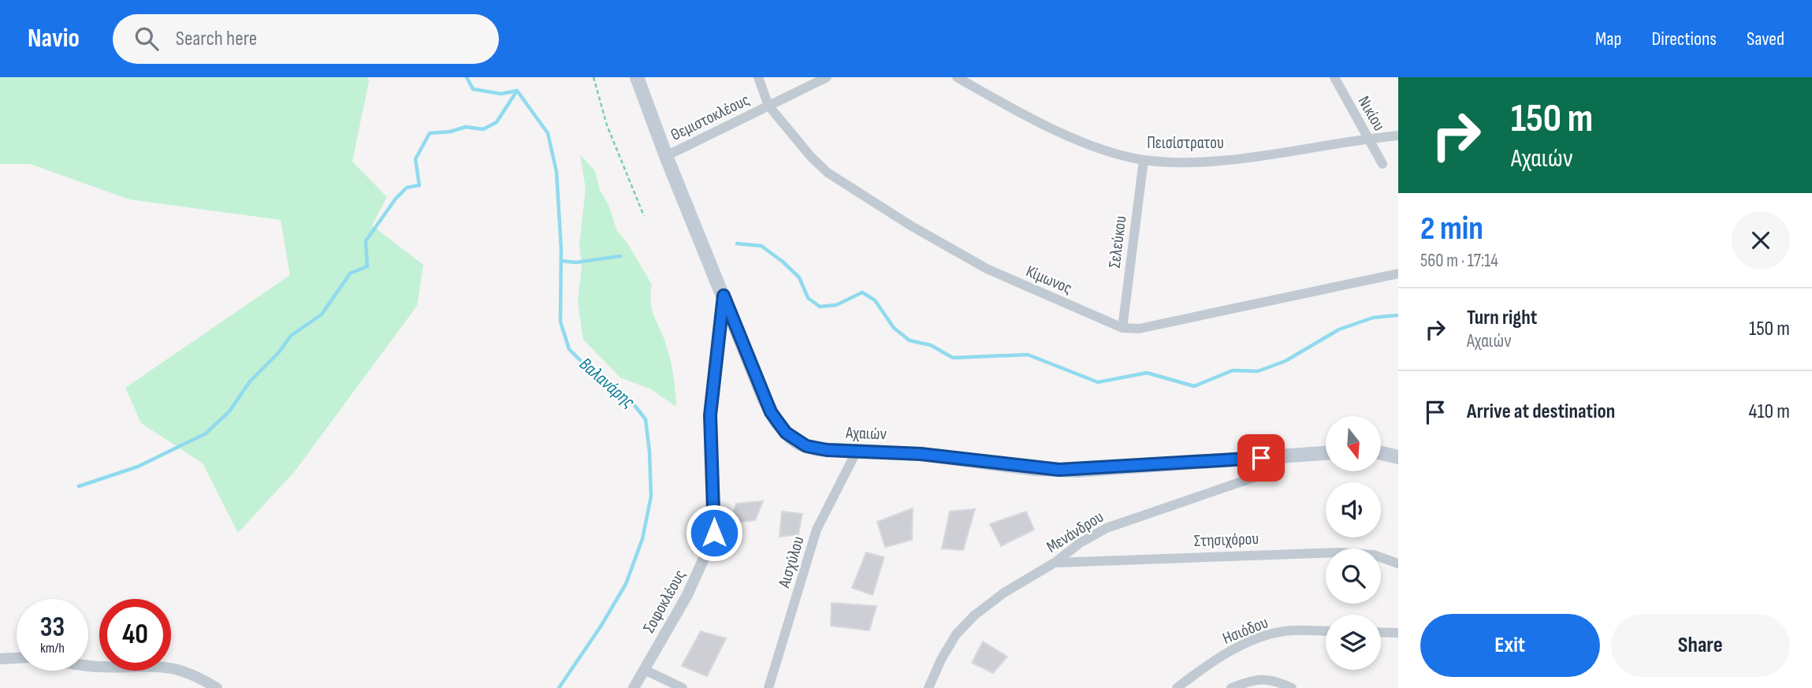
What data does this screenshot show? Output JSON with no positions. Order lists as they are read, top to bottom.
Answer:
{
  "streets": {
    "main road": ["Αχαιών"],
    "street": [
      "Νικίου",
      "Θεμιστοκλέους",
      "Πεισίστρατου",
      "Σελεύκου",
      "Κίμωνος",
      "Μενάνδρου",
      "Στησιχόρου",
      "Αισχύλου",
      "Σοφοκλέους",
      "Ησιόδου"
    ]
  },
  "crossings": [
    ["Νικίου", "Πεισίστρατου"],
    ["Θεμιστοκλέους", "Κίμωνος"],
    ["Θεμιστοκλέους", "Αχαιών"],
    ["Πεισίστρατου", "Σελεύκου"],
    ["Σελεύκου", "Κίμωνος"],
    ["Αχαιών", "Μενάνδρου"],
    ["Αχαιών", "Αισχύλου"],
    ["Αχαιών", "Σοφοκλέους"],
    ["Μενάνδρου", "Στησιχόρου"]
  ],
  "water": ["Βαλανάρης"],
  "north": "bottom",
  "page": {
    "header": "Navio",
    "search": "Search here",
    "nav": ["Map", "Directions", "Saved"],
    "turn": ["150 m", "Αχαιών"],
    "heading": ["2 min", "560 m · 17:14"],
    "list": [
      {
        "name": "Turn right",
        "note": "Αχαιών",
        "value": "150 m"
      },
      {
        "name": "Arrive at destination",
        "value": "410 m"
      }
    ],
    "speed": "33 km/h",
    "limit": "40",
    "buttons": ["Exit", "Share"]
  }
}
